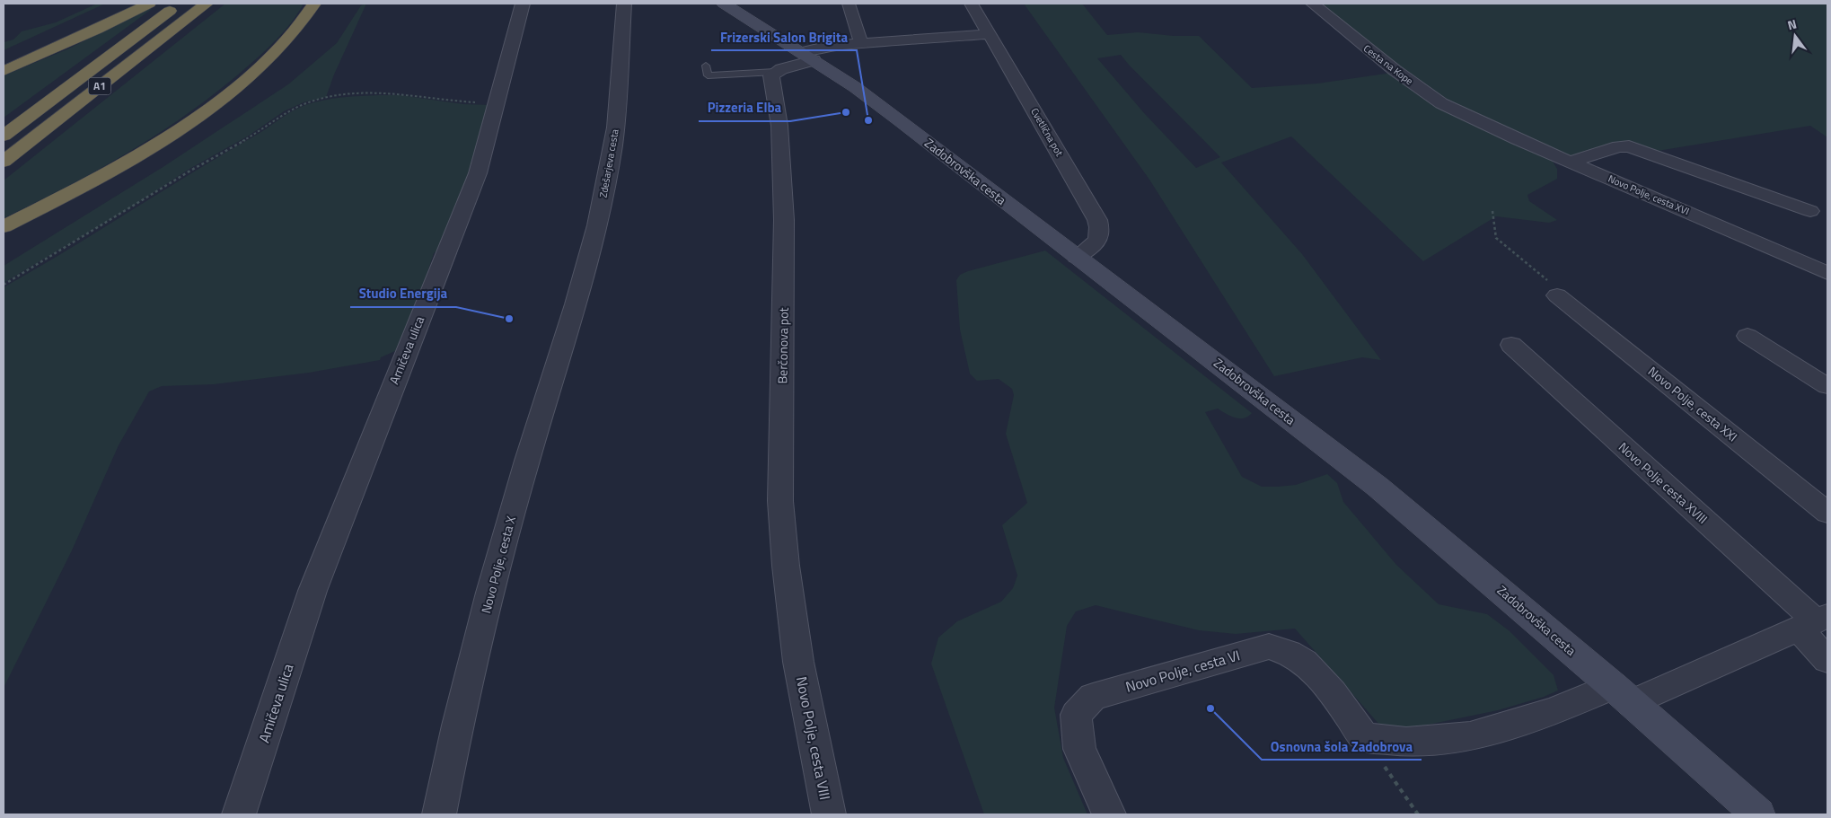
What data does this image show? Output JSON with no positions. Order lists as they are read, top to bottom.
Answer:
{
  "streets": {
    "highway": ["A1"],
    "main road": ["Zadobrovška cesta"],
    "street": [
      "Cesta na Kope",
      "Cvetlična pot",
      "Zdešarjeva cesta",
      "Novo Polje, cesta XVI",
      "Berčonova pot",
      "Arničeva ulica",
      "Novo Polje, cesta XXI",
      "Novo Polje cesta XVIII",
      "Novo Polje, cesta X",
      "Novo Polje, cesta VI",
      "Amičeva ulica",
      "Novo Polje, cesta VIII"
    ]
  },
  "crossings": [
    ["Cesta na Kope", "Novo Polje, cesta XVI"],
    ["Cvetlična pot", "Zadobrovška cesta"],
    ["Zdešarjeva cesta", "Novo Polje, cesta X"],
    ["Berčonova pot", "Novo Polje, cesta VIII"],
    ["Arničeva ulica", "Amičeva ulica"]
  ],
  "places": [
    "Pizzeria Elba",
    "Frizerski Salon Brigita",
    "Studio Energija",
    "Osnovna šola Zadobrova"
  ],
  "north": "top"
}
